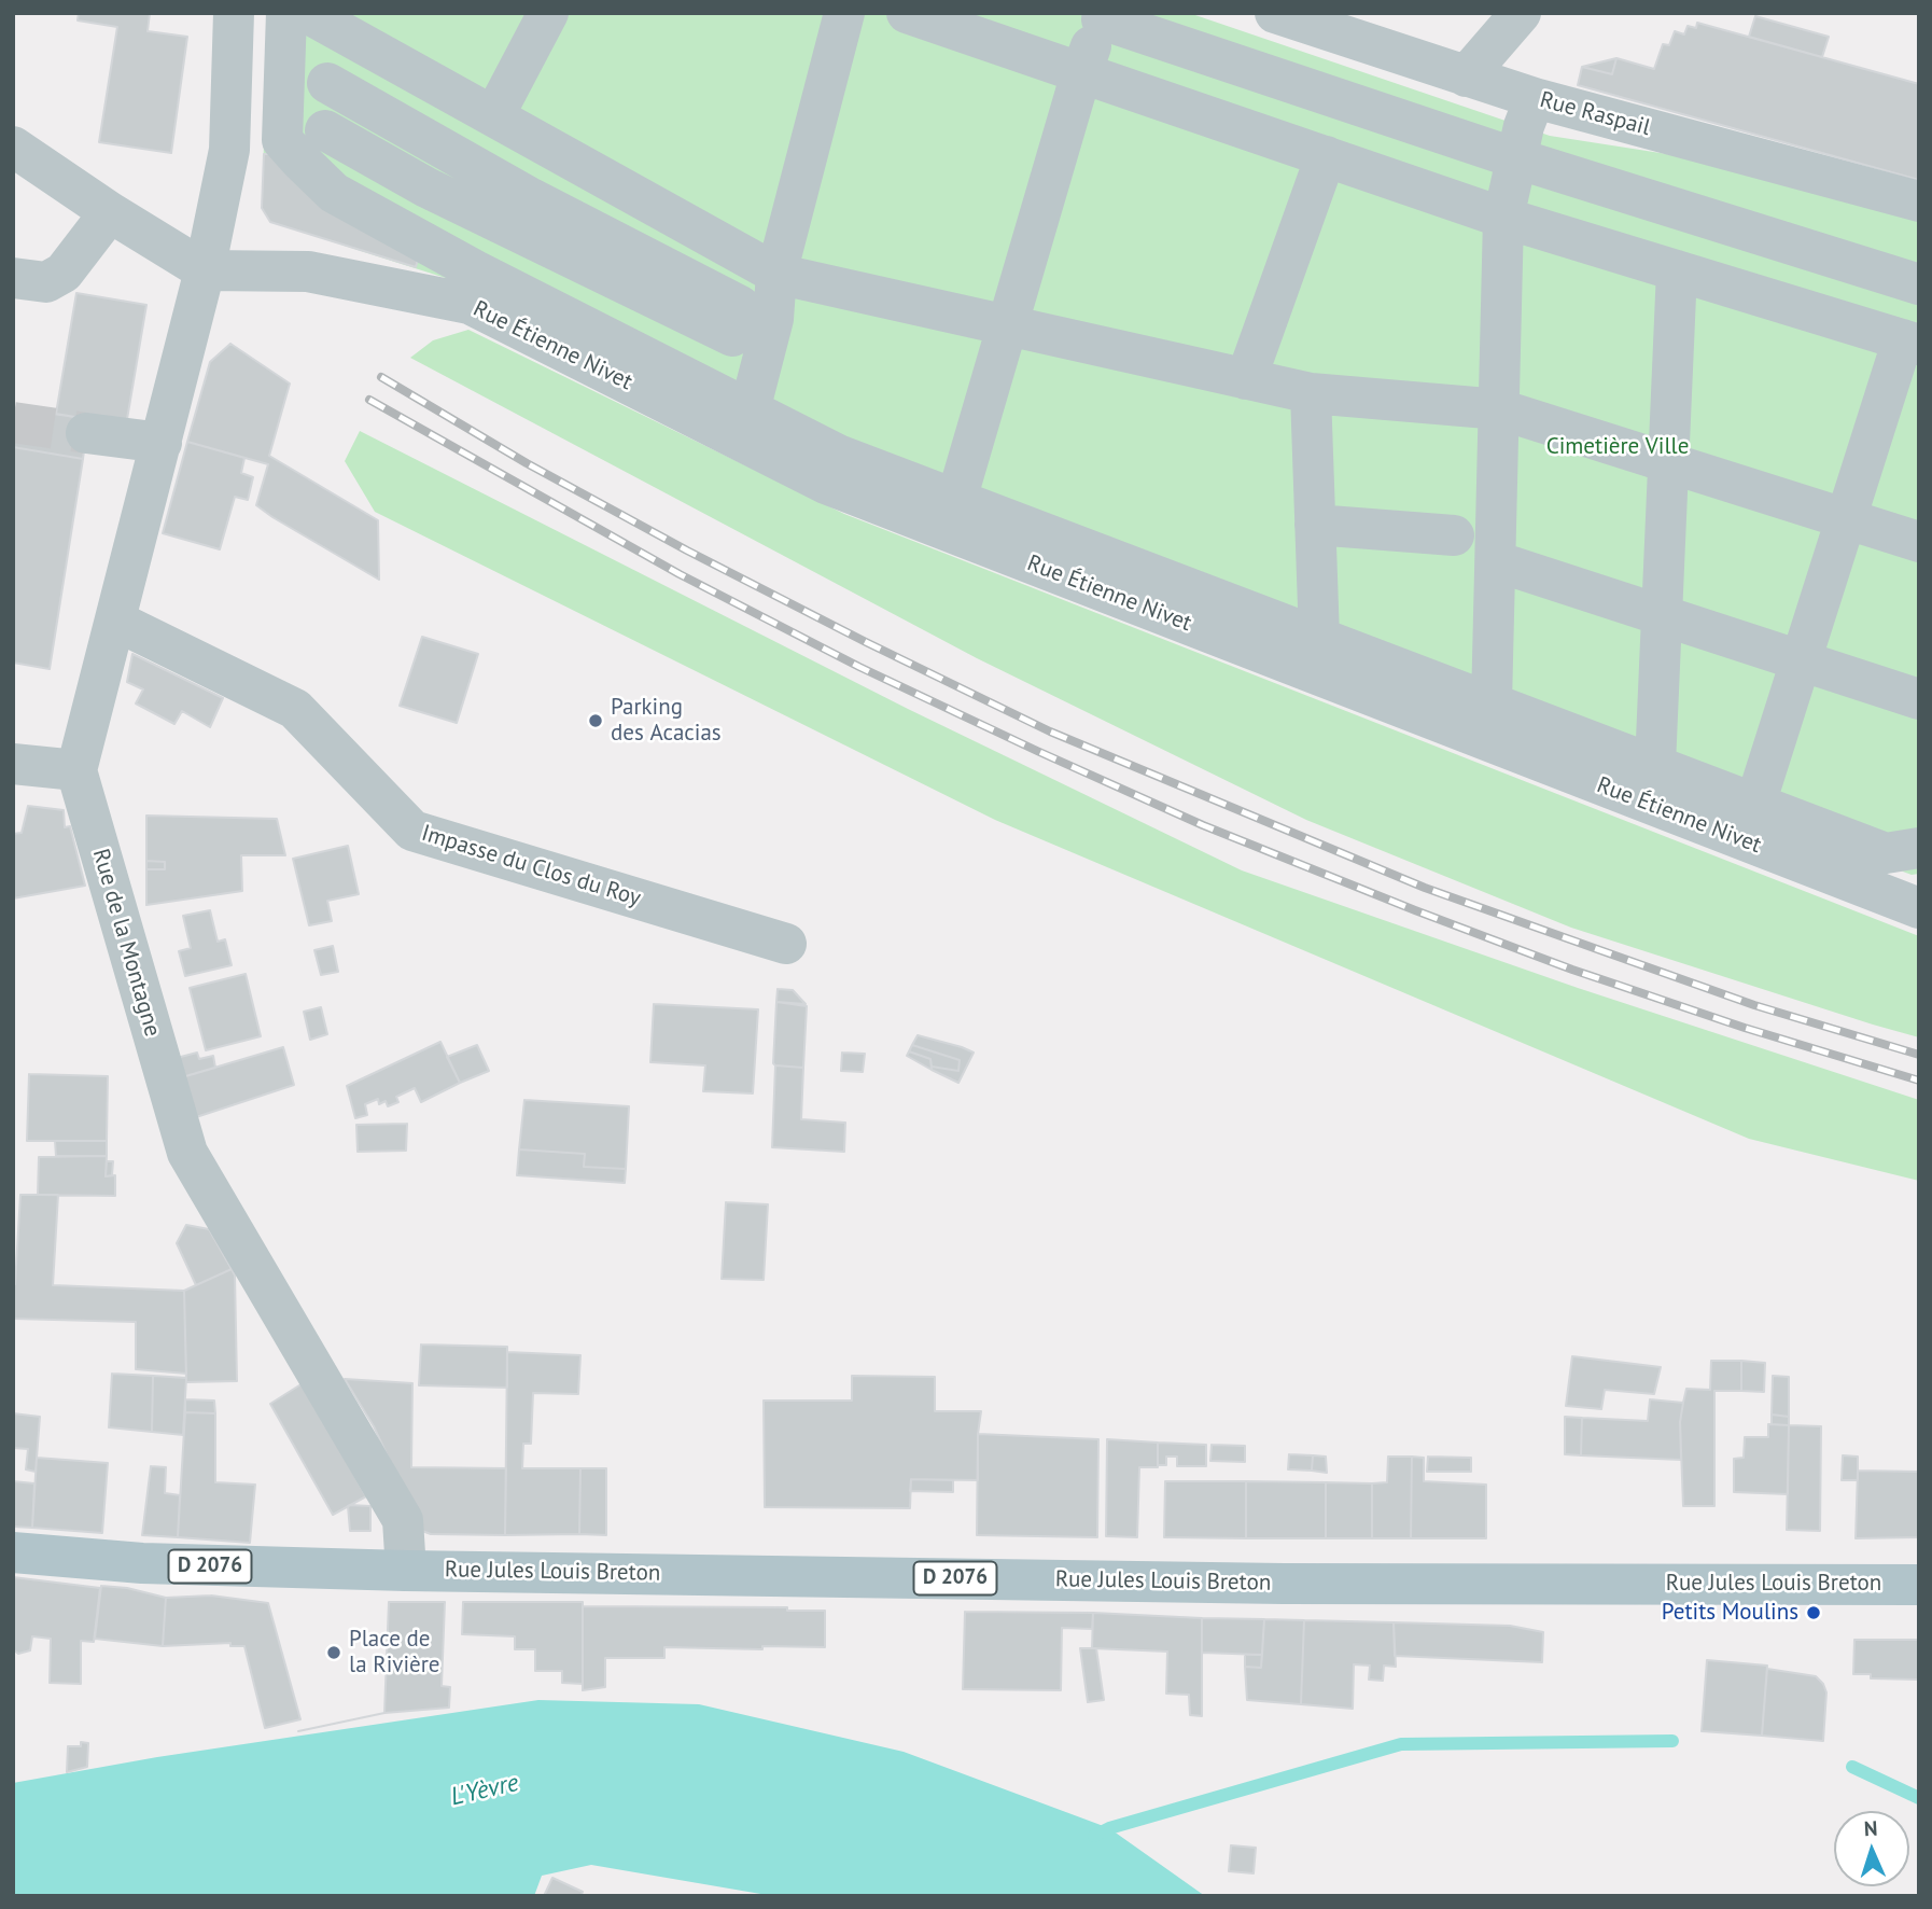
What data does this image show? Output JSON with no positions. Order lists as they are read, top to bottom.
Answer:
{
  "streets": {
    "main road": ["D 2076", "Rue Jules Louis Breton"],
    "street": [
      "Rue Raspail",
      "Rue Étienne Nivet",
      "Impasse du Clos du Roy",
      "Rue de la Montagne"
    ]
  },
  "crossings": [
    ["Rue de la Montagne", "D 2076"],
    ["Rue de la Montagne", "Rue Jules Louis Breton"],
    ["D 2076", "Rue Jules Louis Breton"]
  ],
  "water": ["L'Yèvre"],
  "parks": ["Cimetière Ville"],
  "places": ["Parking des Acacias", "Petits Moulins", "Place de la Rivière"],
  "north": "top"
}
